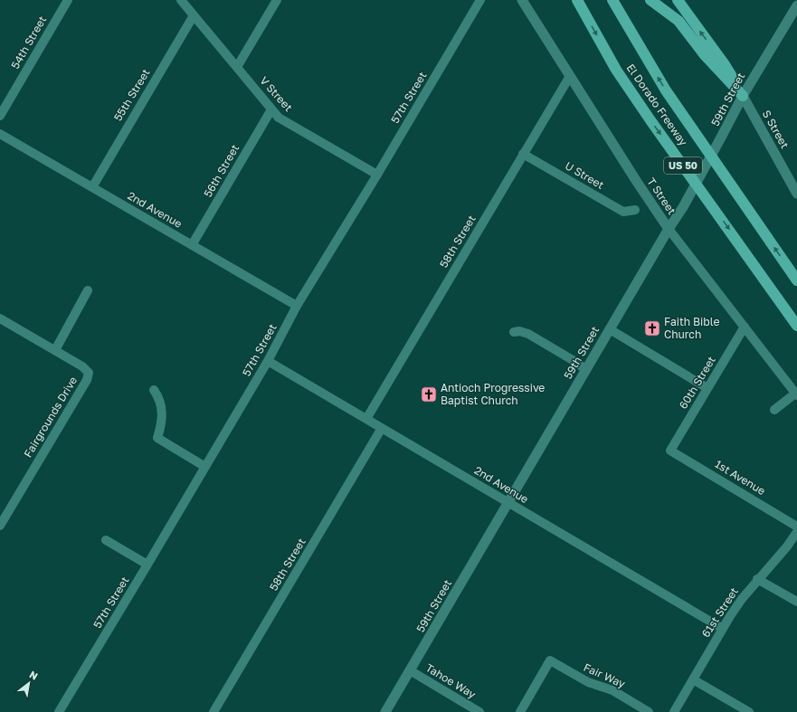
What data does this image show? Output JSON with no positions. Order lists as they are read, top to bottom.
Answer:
{
  "streets": {
    "highway": ["El Dorado Freeway", "US 50"],
    "street": [
      "54th Street",
      "V Street",
      "55th Street",
      "57th Street",
      "59th Street",
      "S Street",
      "56th Street",
      "U Street",
      "T Street",
      "2nd Avenue",
      "58th Street",
      "60th Street",
      "Fairgrounds Drive",
      "1st Avenue",
      "61st Street",
      "Fair Way",
      "Tahoe Way"
    ]
  },
  "crossings": [
    ["V Street", "55th Street"],
    ["V Street", "57th Street"],
    ["V Street", "56th Street"],
    ["55th Street", "2nd Avenue"],
    ["57th Street", "2nd Avenue"],
    ["59th Street", "S Street"],
    ["59th Street", "T Street"],
    ["59th Street", "2nd Avenue"],
    ["59th Street", "Tahoe Way"],
    ["56th Street", "2nd Avenue"],
    ["U Street", "58th Street"],
    ["T Street", "58th Street"],
    ["T Street", "60th Street"],
    ["2nd Avenue", "58th Street"],
    ["2nd Avenue", "61st Street"],
    ["60th Street", "1st Avenue"]
  ],
  "places": {
    "church": ["Faith Bible Church", "Antioch Progressive Baptist Church"]
  },
  "north": "top right"
}
